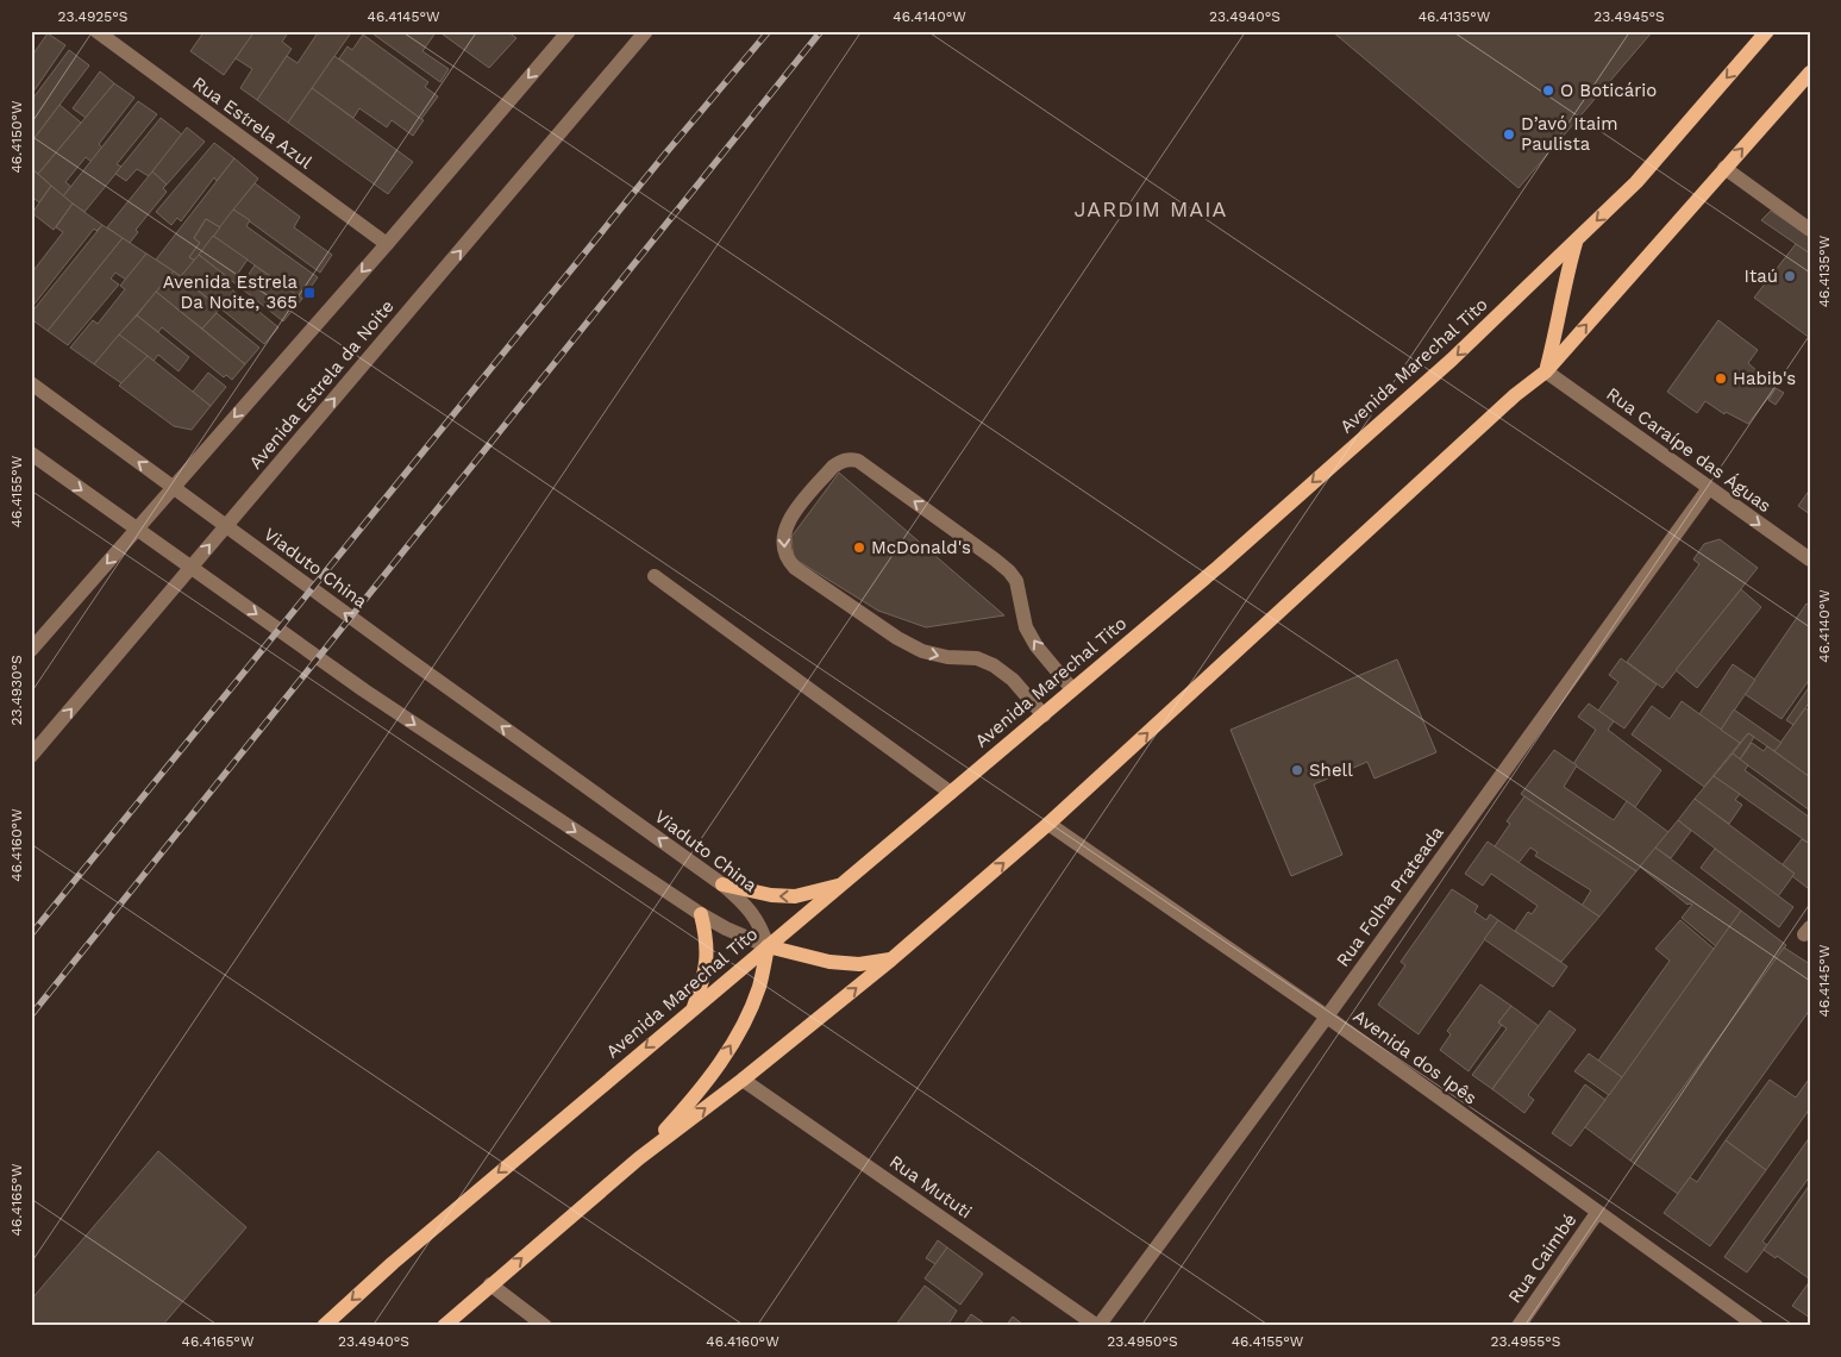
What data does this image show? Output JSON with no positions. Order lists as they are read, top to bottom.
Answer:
{
  "streets": {
    "main road": ["Avenida Marechal Tito"],
    "street": [
      "Rua Estrela Azul",
      "Avenida Estrela da Noite",
      "Rua Caraípe das Águas",
      "Viaduto China",
      "Rua Folha Prateada",
      "Avenida dos Ipês",
      "Rua Mututi",
      "Rua Caimbé"
    ]
  },
  "crossings": [
    ["Avenida Marechal Tito", "Viaduto China"],
    ["Rua Caraípe das Águas", "Rua Folha Prateada"],
    ["Rua Folha Prateada", "Avenida dos Ipês"],
    ["Rua Folha Prateada", "Rua Mututi"],
    ["Avenida dos Ipês", "Rua Caimbé"]
  ],
  "one_way": ["Rua Caraípe das Águas"],
  "districts": ["JARDIM MAIA"],
  "places": {
    "other": [
      "O Boticário",
      "D’avó Itaim Paulista",
      "Itaú",
      "Habib's",
      "McDonald's",
      "Shell"
    ],
    "transit": ["Avenida Estrela Da Noite, 365"]
  },
  "coordinates": [
    "23.4925°S",
    "46.4145°W",
    "46.4140°W",
    "23.4940°S",
    "46.4135°W",
    "23.4945°S",
    "46.4150°W",
    "46.4155°W",
    "23.4930°S",
    "46.4160°W",
    "46.4165°W",
    "23.4950°S",
    "23.4955°S"
  ]
}
